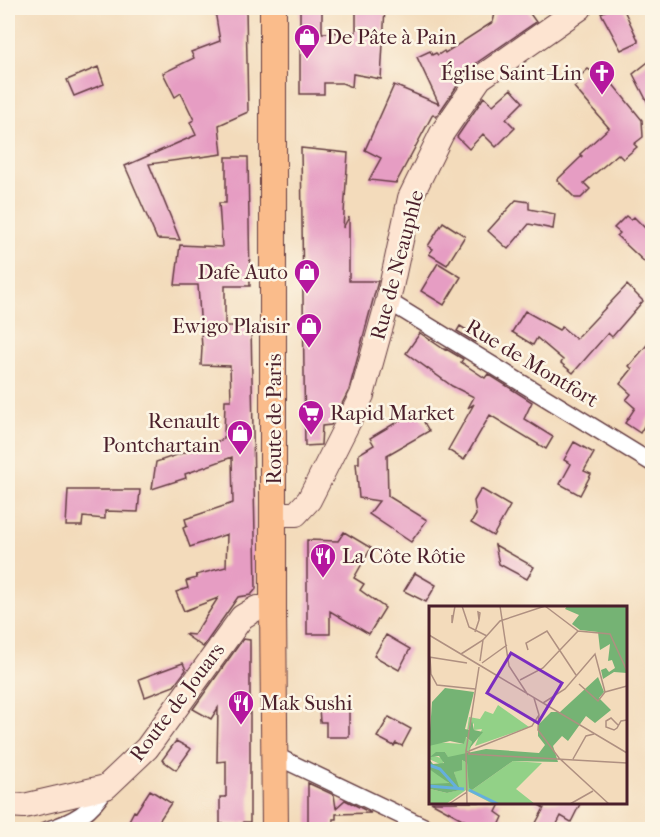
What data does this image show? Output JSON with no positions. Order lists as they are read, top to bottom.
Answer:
{
  "streets": {
    "main road": ["Route de Paris"],
    "street": ["Rue de Neauphle", "Rue de Montfort", "Route de Jouars"]
  },
  "crossings": [
    ["Rue de Neauphle", "Rue de Montfort"],
    ["Rue de Neauphle", "Route de Paris"],
    ["Route de Paris", "Route de Jouars"]
  ],
  "places": {
    "shop": [
      "De Pâte à Pain",
      "Dafe Auto",
      "Ewigo Plaisir",
      "Renault Pontchartain"
    ],
    "church": ["Église Saint-Lin"],
    "supermarket": ["Rapid Market"],
    "restaurant": ["La Côte Rôtie", "Mak Sushi"]
  }
}
